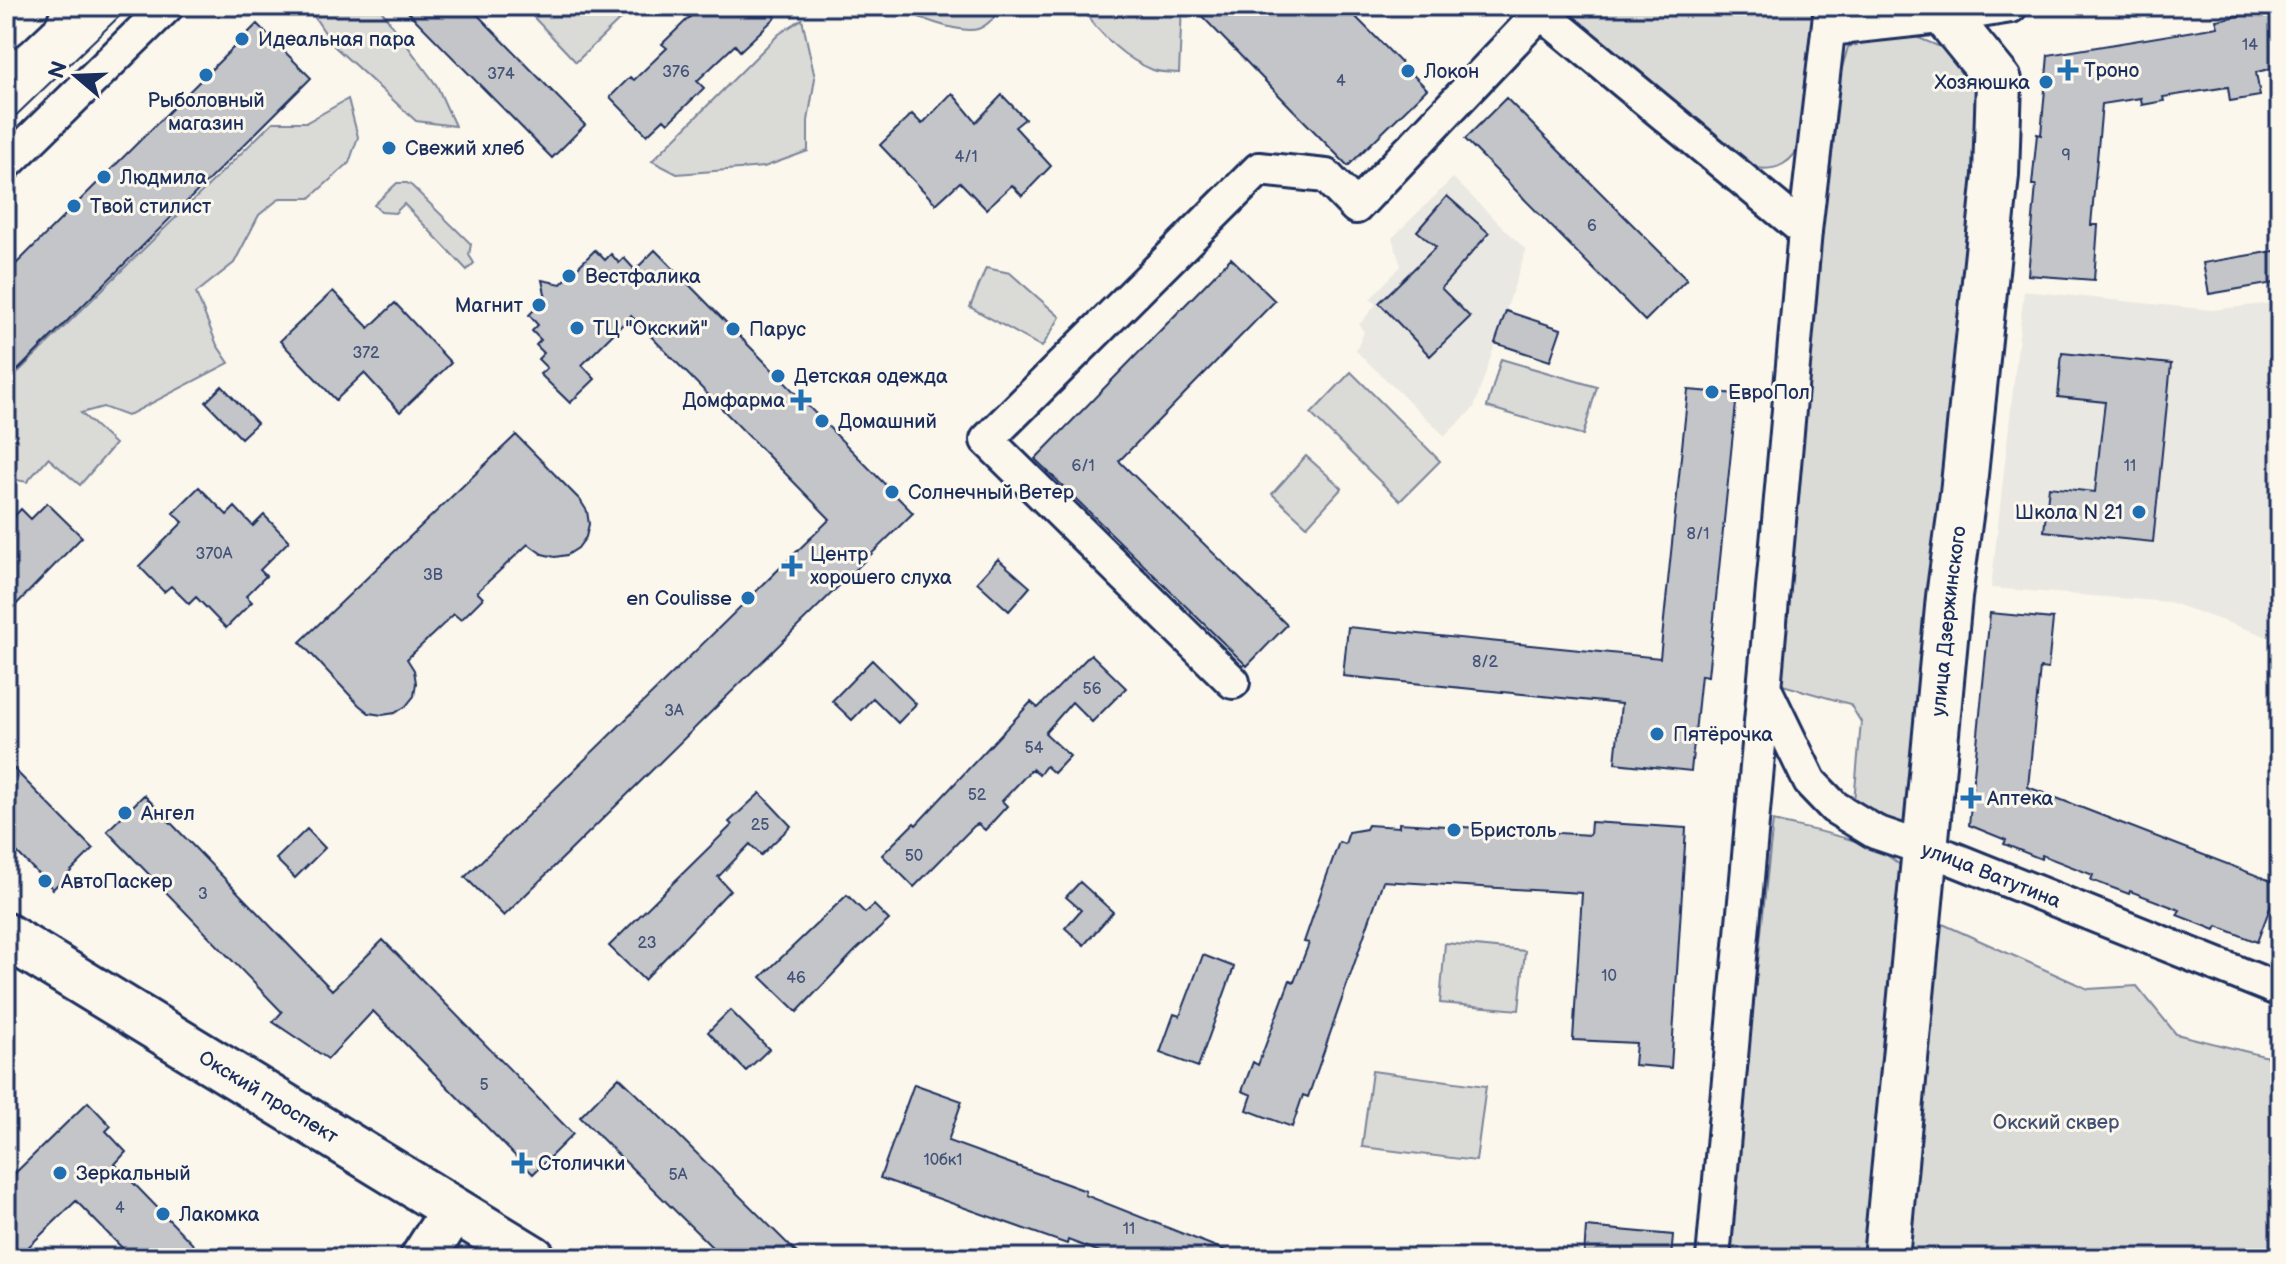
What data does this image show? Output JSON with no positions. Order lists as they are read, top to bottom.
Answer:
{
  "streets": {
    "street": ["улица Дзержинского", "улица Ватутина", "Окский проспект"]
  },
  "crossings": [
    ["улица Дзержинского", "улица Ватутина"]
  ],
  "parks": ["Окский сквер"],
  "places": {
    "other": [
      "Идеальная пара",
      "Локон",
      "Рыболовный магазин",
      "Хозяюшка",
      "Свежий хлеб",
      "Людмила",
      "Твой стилист",
      "Вестфалика",
      "Магнит",
      "ТЦ \"Окский\"",
      "Парус",
      "Детская одежда",
      "ЕвроПол",
      "Домашний",
      "Солнечный Ветер",
      "Школа N 21",
      "en Coulisse",
      "Пятёрочка",
      "Ангел",
      "Бристоль",
      "АвтоПаскер",
      "Зеркальный",
      "Лакомка"
    ],
    "health": [
      "Троно",
      "Домфарма",
      "Центр хорошего слуха",
      "Аптека",
      "Столички"
    ]
  },
  "house_numbers": [
    "14",
    "376",
    "374",
    "4",
    "9",
    "4/1",
    "6",
    "372",
    "6/1",
    "11",
    "8/1",
    "370А",
    "3В",
    "8/2",
    "56",
    "3А",
    "54",
    "52",
    "25",
    "50",
    "3",
    "23",
    "10",
    "46",
    "5",
    "10бк1",
    "5А",
    "4",
    "11"
  ],
  "north": "left"
}
